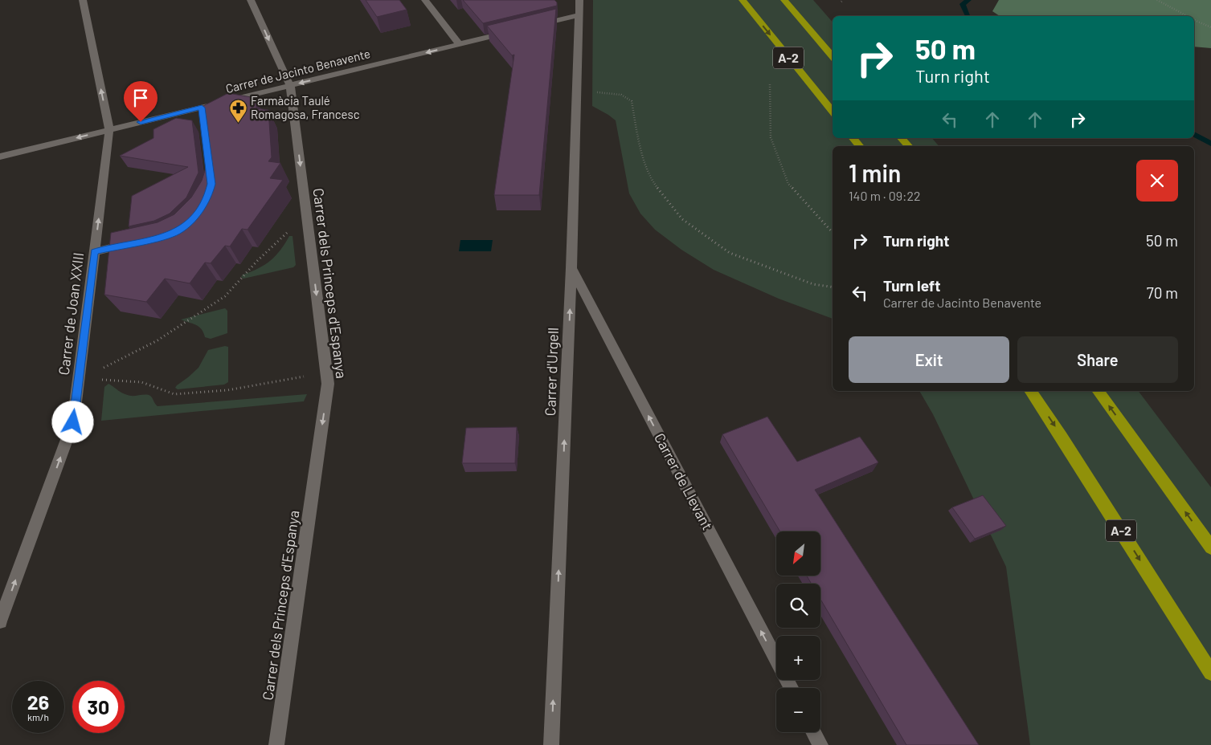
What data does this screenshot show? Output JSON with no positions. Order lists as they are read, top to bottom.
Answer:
{
  "streets": {
    "highway": ["A-2"],
    "street": [
      "Carrer de Jacinto Benavente",
      "Carrer dels Princeps d'Espanya",
      "Carrer de Joan XXIII",
      "Carrer d'Urgell",
      "Carrer de Llevant"
    ]
  },
  "crossings": [
    ["Carrer de Jacinto Benavente", "Carrer dels Princeps d'Espanya"],
    ["Carrer de Jacinto Benavente", "Carrer de Joan XXIII"],
    ["Carrer d'Urgell", "Carrer de Llevant"]
  ],
  "one_way": [
    "Carrer de Jacinto Benavente",
    "Carrer dels Princeps d'Espanya",
    "Carrer de Joan XXIII",
    "Carrer d'Urgell",
    "Carrer de Llevant"
  ],
  "places": {
    "pharmacy": ["Farmàcia Taulé Romagosa, Francesc"]
  },
  "north": "bottom left",
  "page": {
    "turn": ["50 m", "Turn right"],
    "heading": ["1 min", "140 m · 09:22"],
    "list": [
      {
        "name": "Turn right",
        "value": "50 m"
      },
      {
        "name": "Turn left",
        "note": "Carrer de Jacinto Benavente",
        "value": "70 m"
      }
    ],
    "buttons": ["Exit", "Share"],
    "map_buttons": ["+", "−"],
    "speed": "26 km/h",
    "limit": "30"
  }
}
